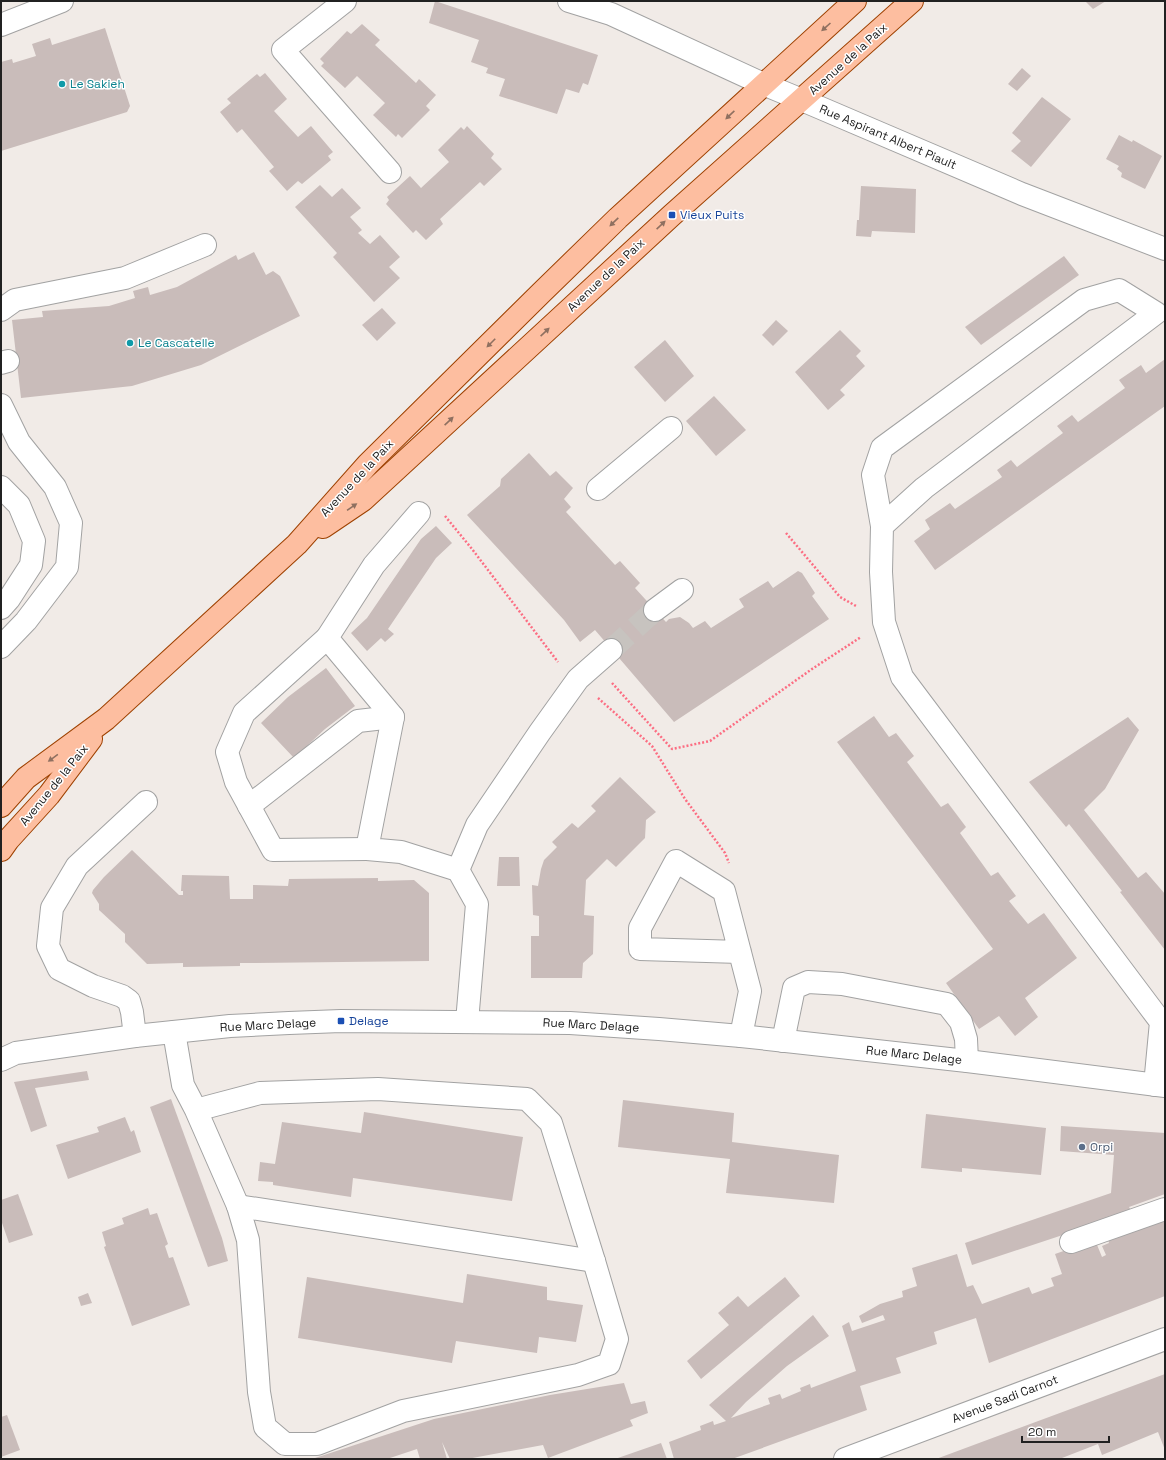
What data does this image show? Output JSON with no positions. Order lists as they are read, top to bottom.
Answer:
{
  "streets": {
    "main road": ["Avenue de la Paix"],
    "street": ["Rue Aspirant Albert Piault", "Rue Marc Delage", "Avenue Sadi Carnot"]
  },
  "crossings": [
    ["Avenue de la Paix", "Rue Aspirant Albert Piault"]
  ],
  "places": {
    "other": ["Le Sakieh", "Le Cascatelle", "Orpi"],
    "transit": ["Vieux Puits", "Delage"]
  },
  "scale_bar": "20 m"
}
